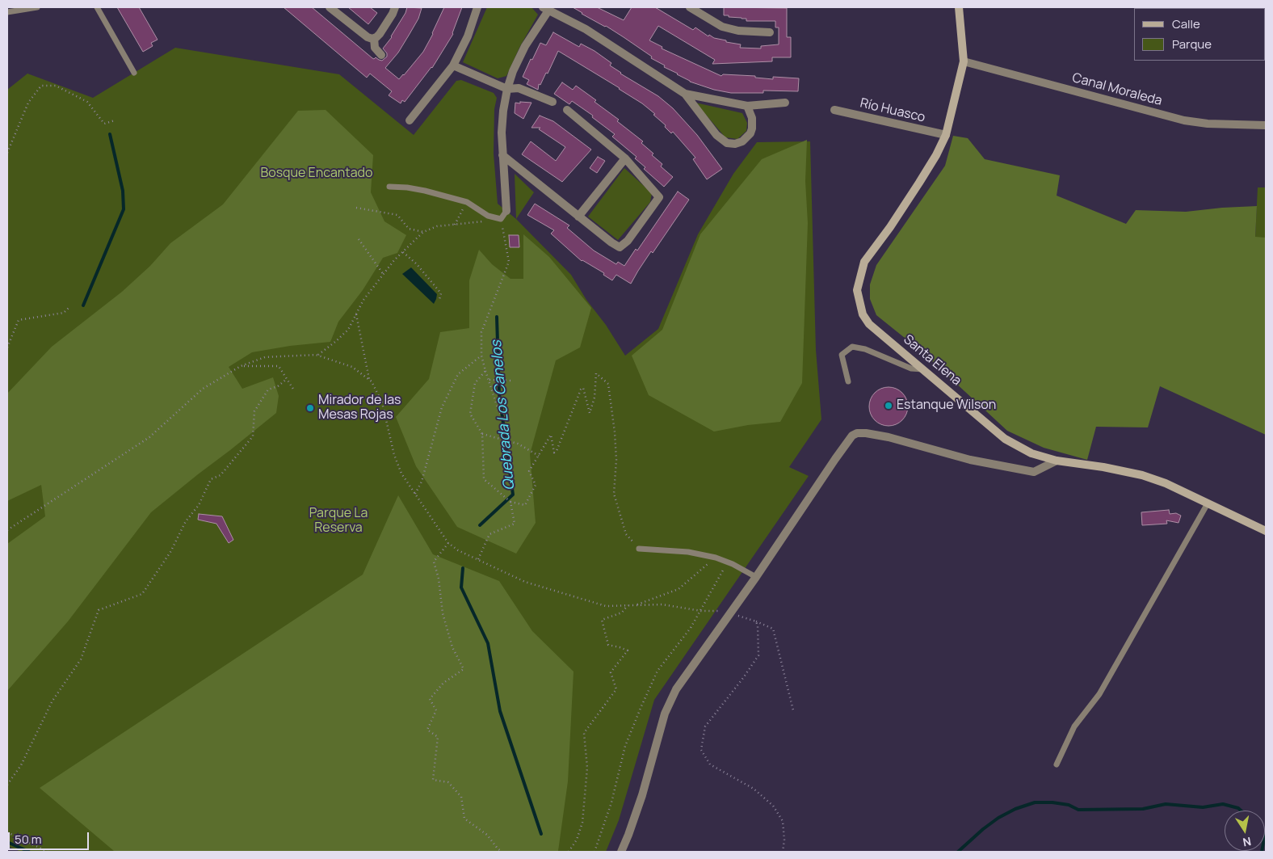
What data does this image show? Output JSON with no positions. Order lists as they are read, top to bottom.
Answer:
{
  "streets": {
    "street": ["Canal Moraleda", "Río Huasco", "Santa Elena"]
  },
  "crossings": [
    ["Canal Moraleda", "Santa Elena"],
    ["Río Huasco", "Santa Elena"]
  ],
  "water": ["Quebrada Los Canelos"],
  "parks": ["Bosque Encantado", "Parque La Reserva"],
  "places": ["Estanque Wilson", "Mirador de las Mesas Rojas"],
  "legend": ["Calle", "Parque"],
  "scale_bar": "50 m",
  "north": "bottom"
}
